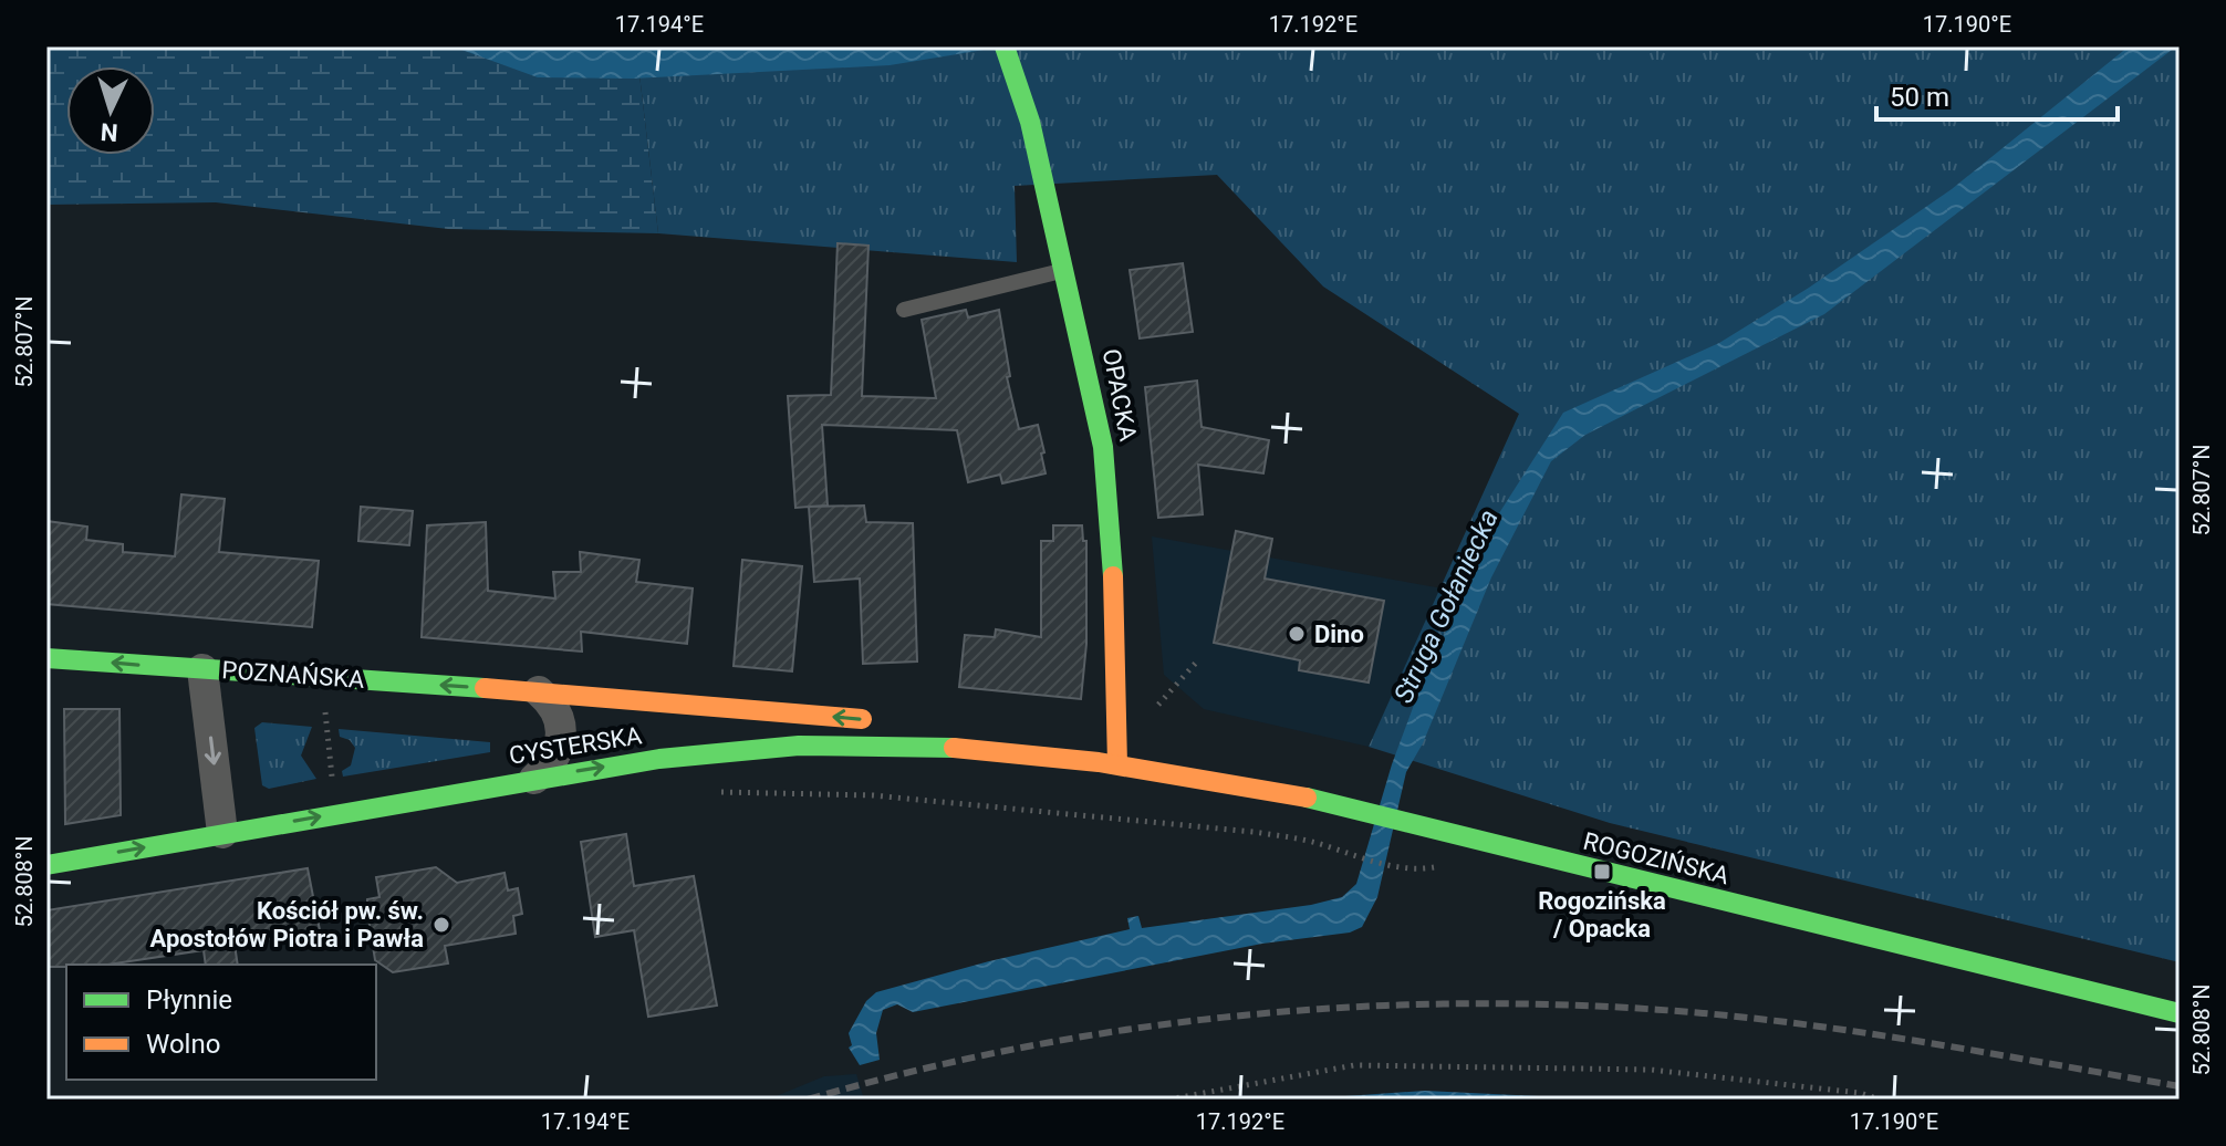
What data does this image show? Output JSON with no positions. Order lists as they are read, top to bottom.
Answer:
{
  "streets": {
    "street": [
      "OPACKA",
      "POZNAŃSKA",
      "CYSTERSKA",
      "ROGOZIŃSKA"
    ]
  },
  "crossings": [
    ["OPACKA", "CYSTERSKA"],
    ["OPACKA", "ROGOZIŃSKA"],
    ["POZNAŃSKA", "CYSTERSKA"],
    ["CYSTERSKA", "ROGOZIŃSKA"]
  ],
  "one_way": ["POZNAŃSKA", "CYSTERSKA"],
  "water": ["Struga Gołaniecka"],
  "places": {
    "other": ["Dino", "Kościół pw. św. Apostołów Piotra i Pawła"],
    "transit": ["Rogozińska / Opacka"]
  },
  "legend": ["Płynnie", "Wolno"],
  "scale_bar": "50 m",
  "north": "bottom",
  "coordinates": [
    "17.194°E",
    "17.192°E",
    "17.190°E",
    "52.807°N",
    "52.808°N"
  ]
}
